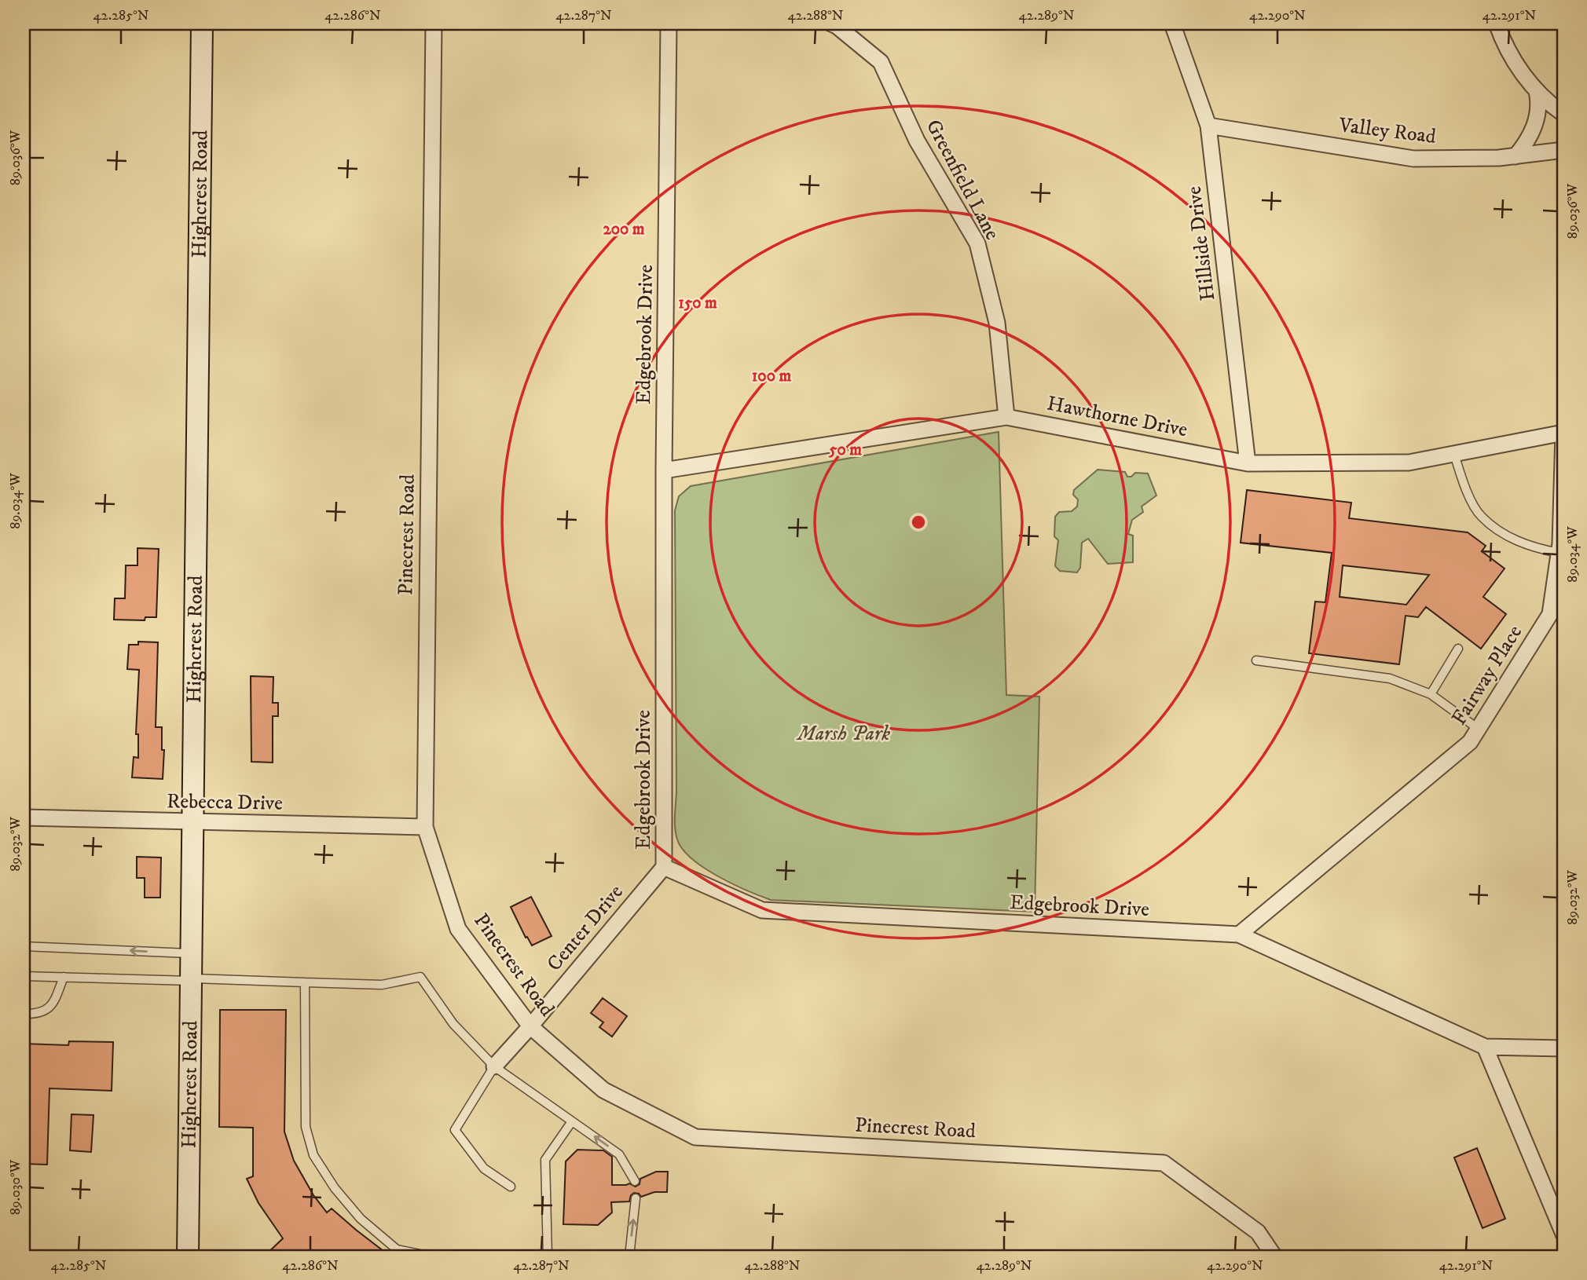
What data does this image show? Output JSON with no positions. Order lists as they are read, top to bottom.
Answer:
{
  "streets": {
    "street": [
      "Valley Road",
      "Greenfield Lane",
      "Highcrest Road",
      "Hillside Drive",
      "Edgebrook Drive",
      "Hawthorne Drive",
      "Pinecrest Road",
      "Fairway Place",
      "Rebecca Drive",
      "Center Drive"
    ]
  },
  "crossings": [
    ["Valley Road", "Hillside Drive"],
    ["Greenfield Lane", "Hawthorne Drive"],
    ["Highcrest Road", "Rebecca Drive"],
    ["Hillside Drive", "Hawthorne Drive"],
    ["Edgebrook Drive", "Hawthorne Drive"],
    ["Edgebrook Drive", "Fairway Place"],
    ["Edgebrook Drive", "Center Drive"],
    ["Hawthorne Drive", "Fairway Place"],
    ["Pinecrest Road", "Rebecca Drive"],
    ["Pinecrest Road", "Center Drive"]
  ],
  "parks": ["Marsh Park"],
  "coordinates": [
    "42.285°N",
    "42.286°N",
    "42.287°N",
    "42.288°N",
    "42.289°N",
    "42.290°N",
    "42.291°N",
    "89.036°W",
    "89.034°W",
    "89.032°W",
    "89.030°W"
  ],
  "rings": [
    "200 m",
    "150 m",
    "100 m",
    "50 m"
  ]
}
